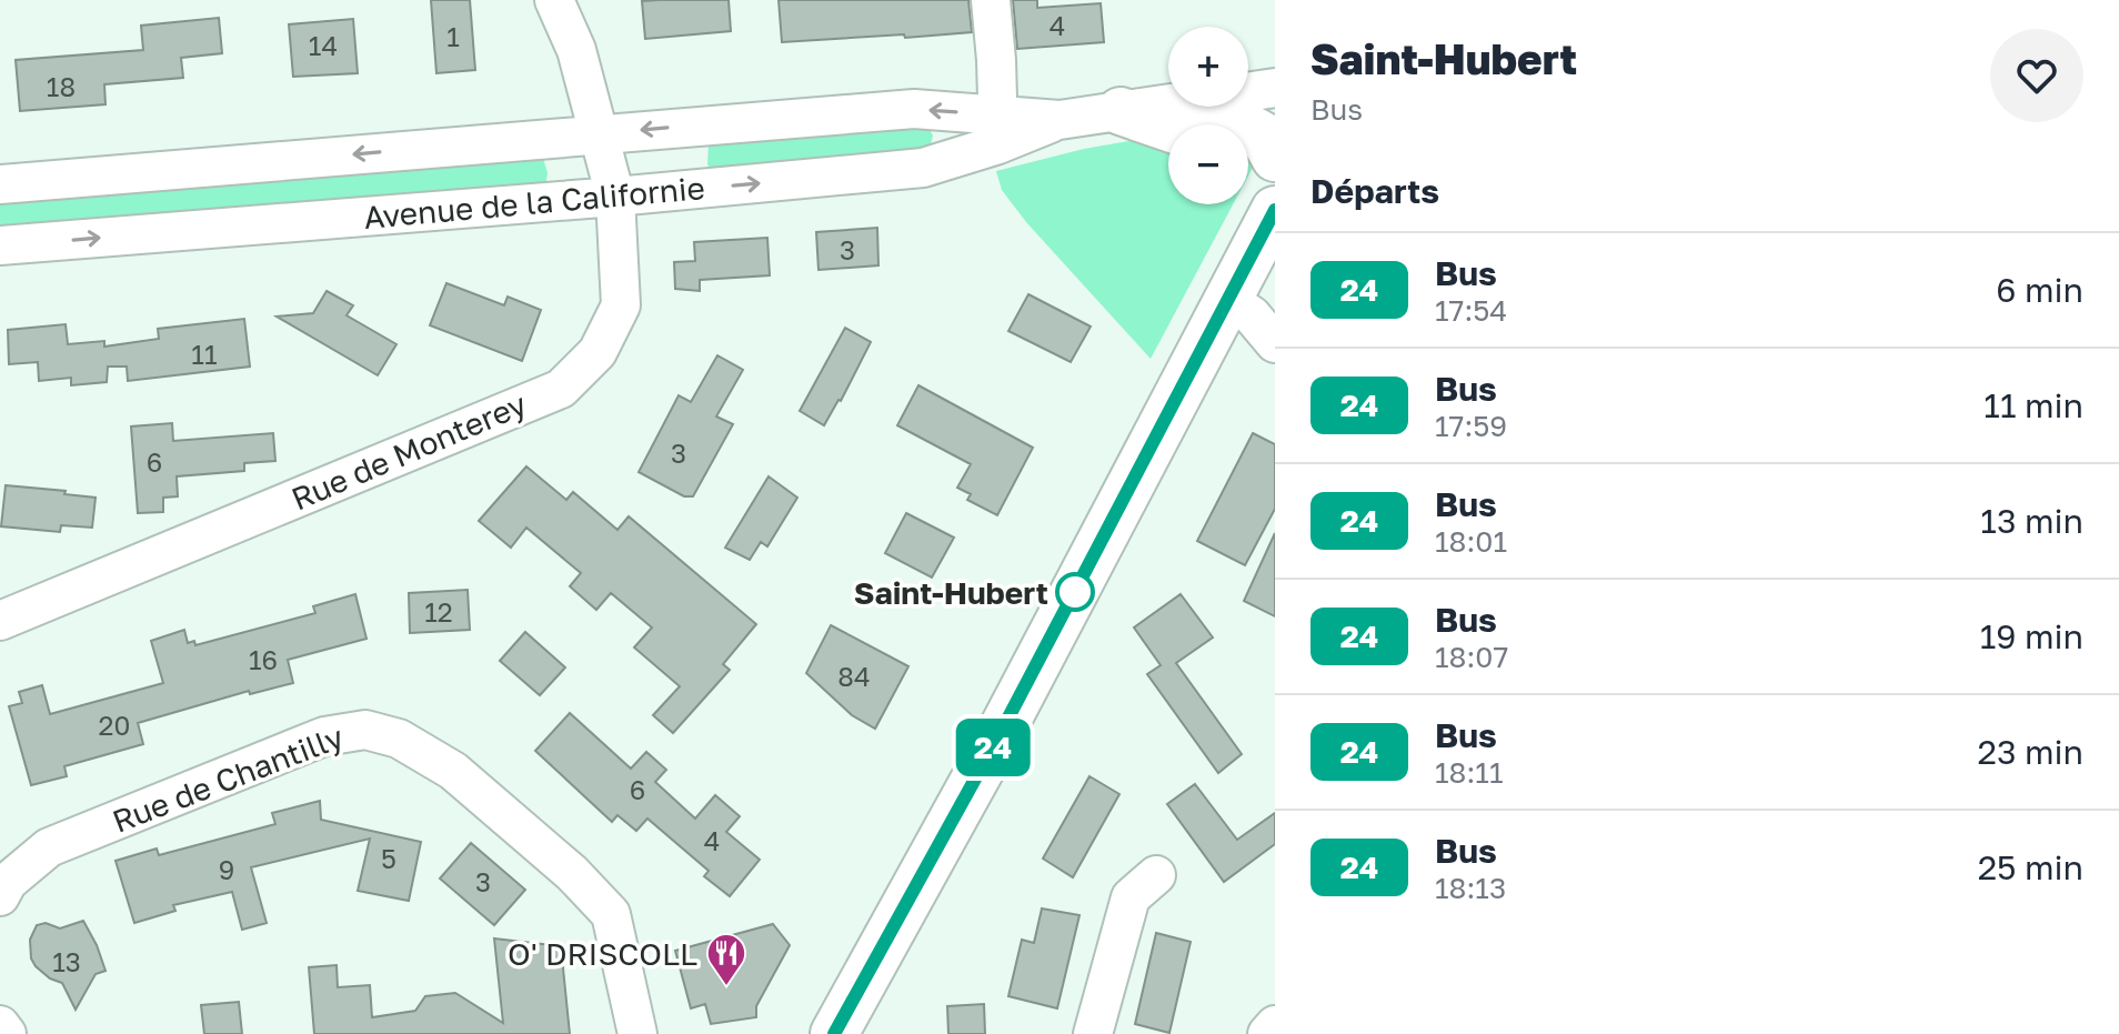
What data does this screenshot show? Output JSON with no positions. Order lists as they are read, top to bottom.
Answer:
{
  "streets": {
    "street": ["Avenue de la Californie", "Rue de Monterey", "Rue de Chantilly"]
  },
  "crossings": [
    ["Avenue de la Californie", "Rue de Monterey"]
  ],
  "places": {
    "other": ["Saint-Hubert"],
    "restaurant": ["O' DRISCOLL"]
  },
  "lines": ["bus line 24"],
  "house_numbers": [
    "4",
    "1",
    "14",
    "18",
    "3",
    "11",
    "3",
    "6",
    "12",
    "16",
    "84",
    "20",
    "6",
    "4",
    "5",
    "9",
    "3",
    "13"
  ],
  "page": {
    "on_map": "24",
    "heading": [
      ["Saint-Hubert", "Bus"],
      "Départs"
    ],
    "map_buttons": ["+", "−"],
    "list": [
      {
        "mark": "24",
        "name": "Bus",
        "note": "17:54",
        "value": "6 min"
      },
      {
        "mark": "24",
        "name": "Bus",
        "note": "17:59",
        "value": "11 min"
      },
      {
        "mark": "24",
        "name": "Bus",
        "note": "18:01",
        "value": "13 min"
      },
      {
        "mark": "24",
        "name": "Bus",
        "note": "18:07",
        "value": "19 min"
      },
      {
        "mark": "24",
        "name": "Bus",
        "note": "18:11",
        "value": "23 min"
      },
      {
        "mark": "24",
        "name": "Bus",
        "note": "18:13",
        "value": "25 min"
      }
    ]
  }
}
